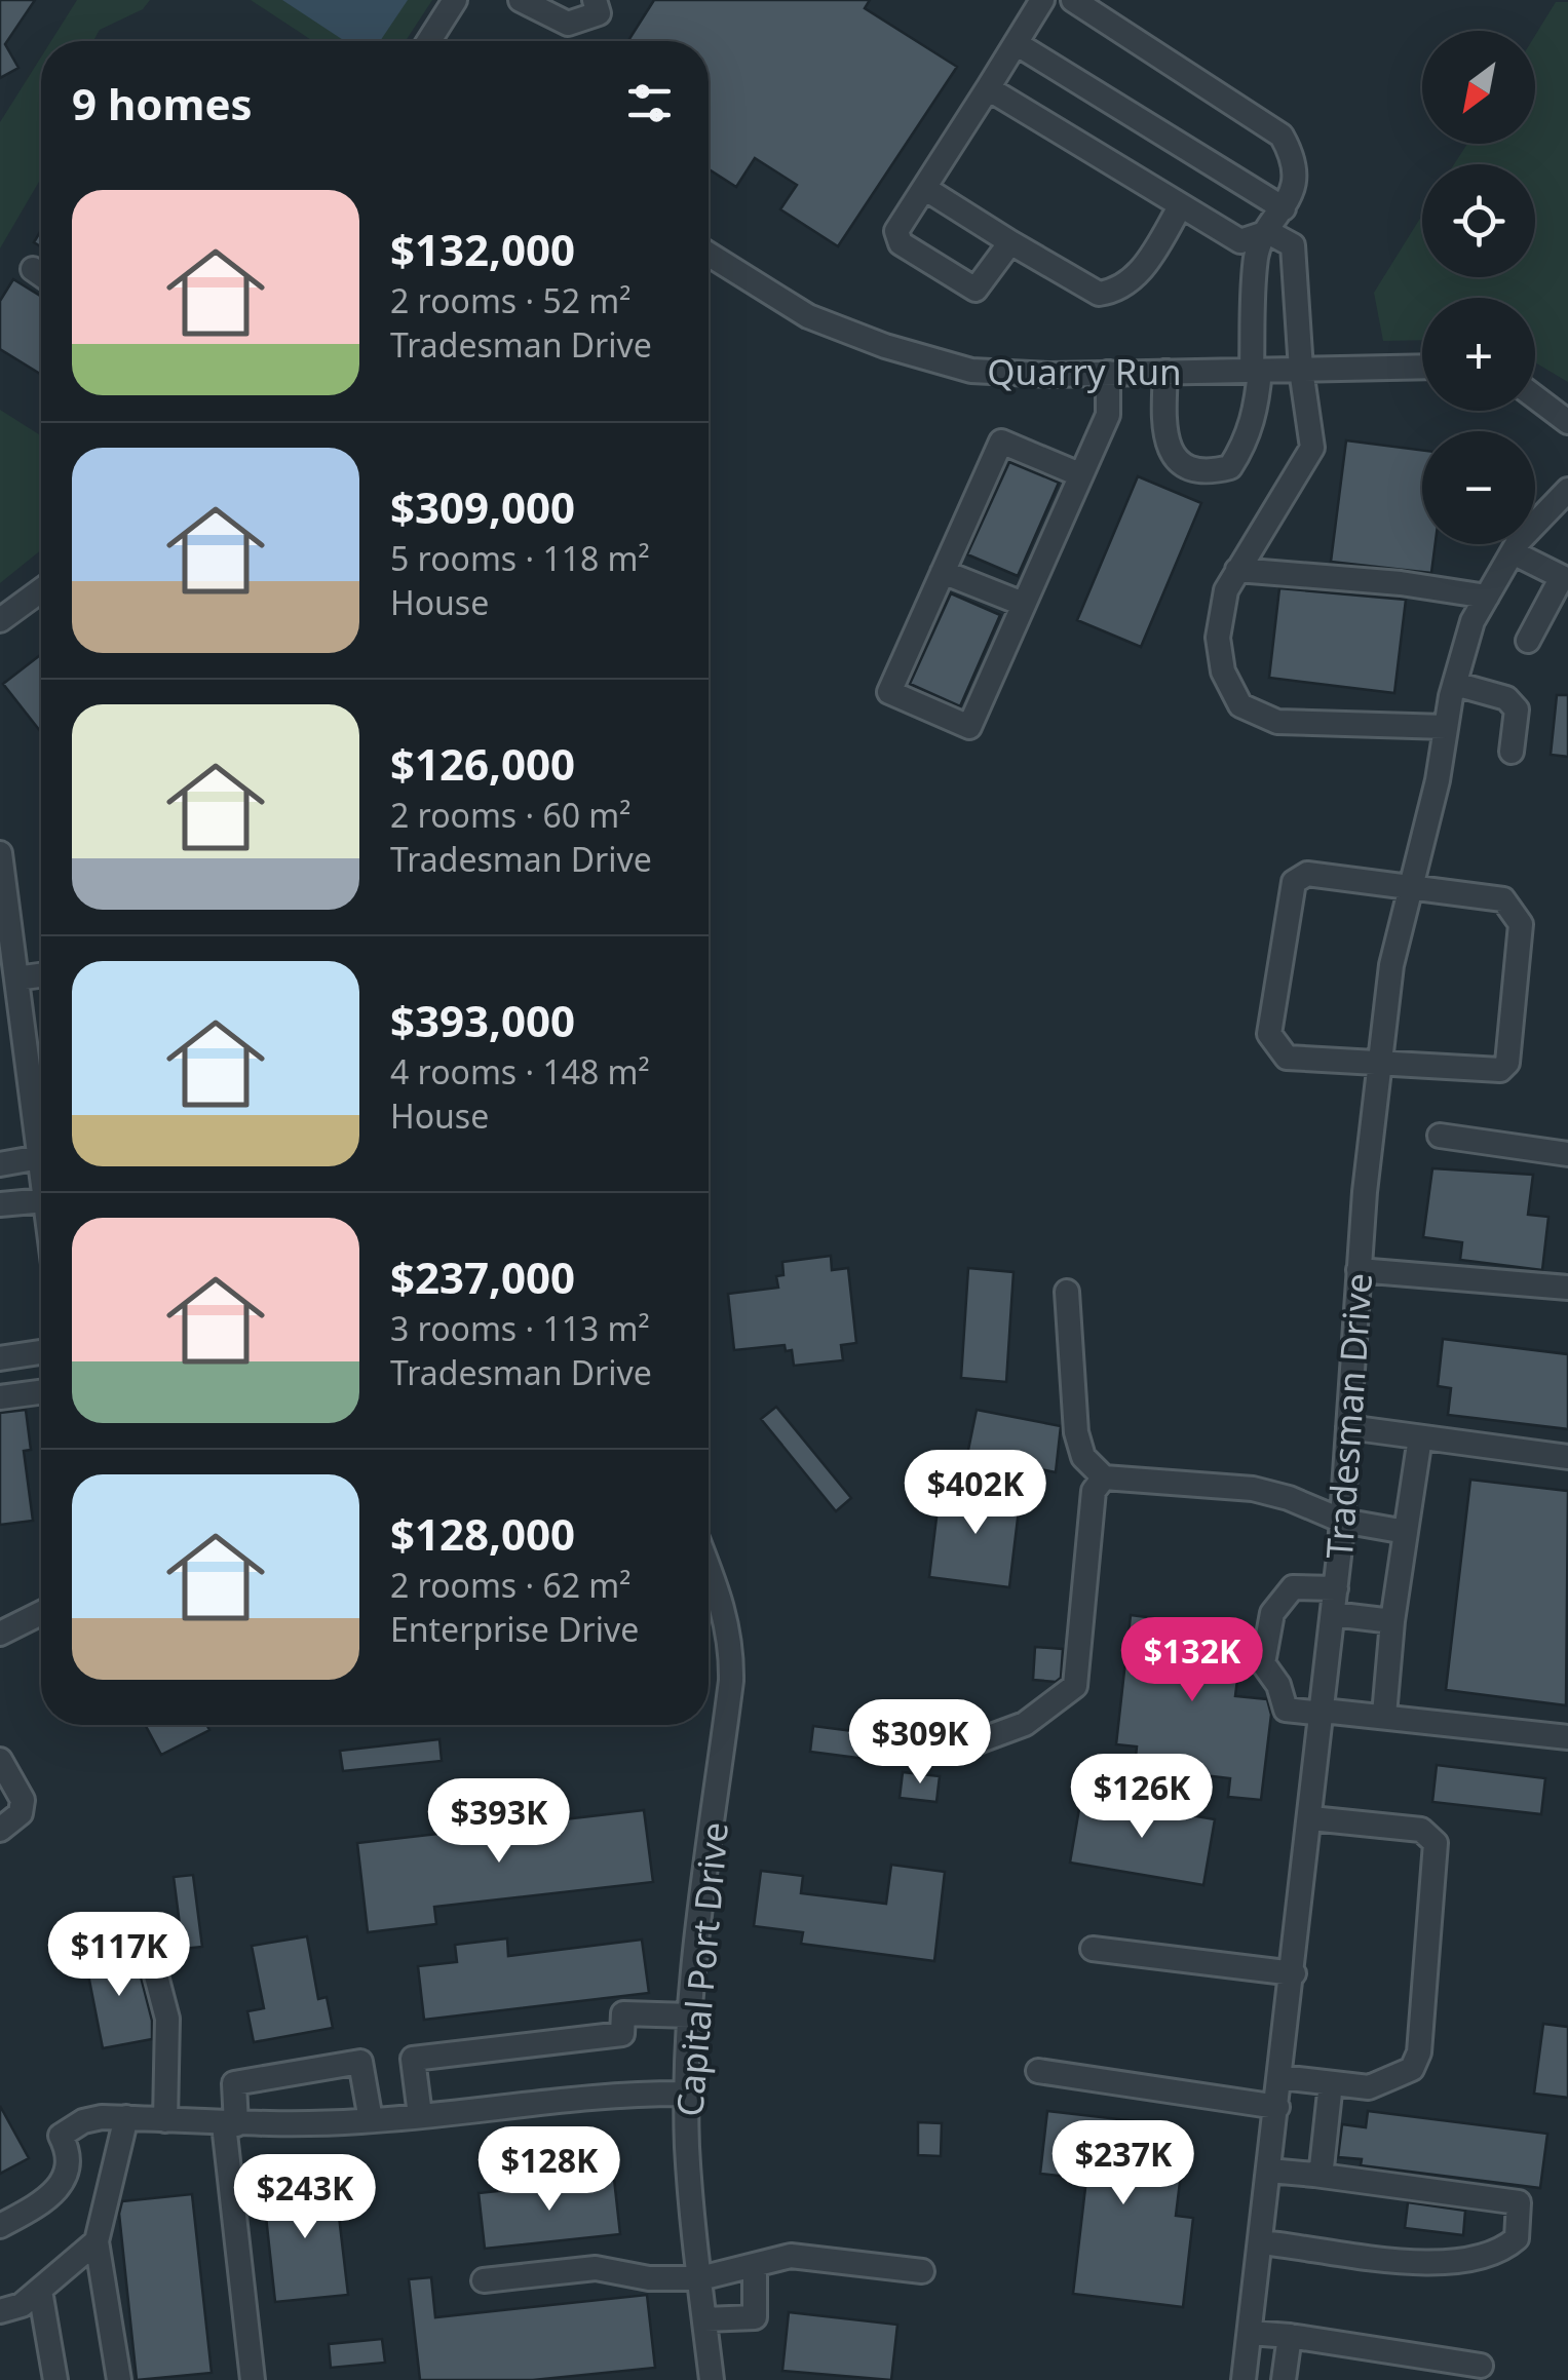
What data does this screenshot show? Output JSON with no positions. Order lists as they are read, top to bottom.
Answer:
{
  "streets": {
    "street": ["Quarry Run", "Tradesman Drive", "Capital Port Drive"]
  },
  "north": "bottom left",
  "page": {
    "map_buttons": ["+", "−"],
    "heading": "9 homes",
    "list": [
      {
        "name": "$132,000",
        "note": "2 rooms · 52 m² · Tradesman Drive"
      },
      {
        "name": "$309,000",
        "note": "5 rooms · 118 m² · House"
      },
      {
        "name": "$126,000",
        "note": "2 rooms · 60 m² · Tradesman Drive"
      },
      {
        "name": "$393,000",
        "note": "4 rooms · 148 m² · House"
      },
      {
        "name": "$237,000",
        "note": "3 rooms · 113 m² · Tradesman Drive"
      },
      {
        "name": "$128,000",
        "note": "2 rooms · 62 m² · Enterprise Drive"
      }
    ],
    "price": [
      "$402K",
      "$132K",
      "$309K",
      "$126K",
      "$393K",
      "$117K",
      "$237K",
      "$128K",
      "$243K"
    ]
  }
}
